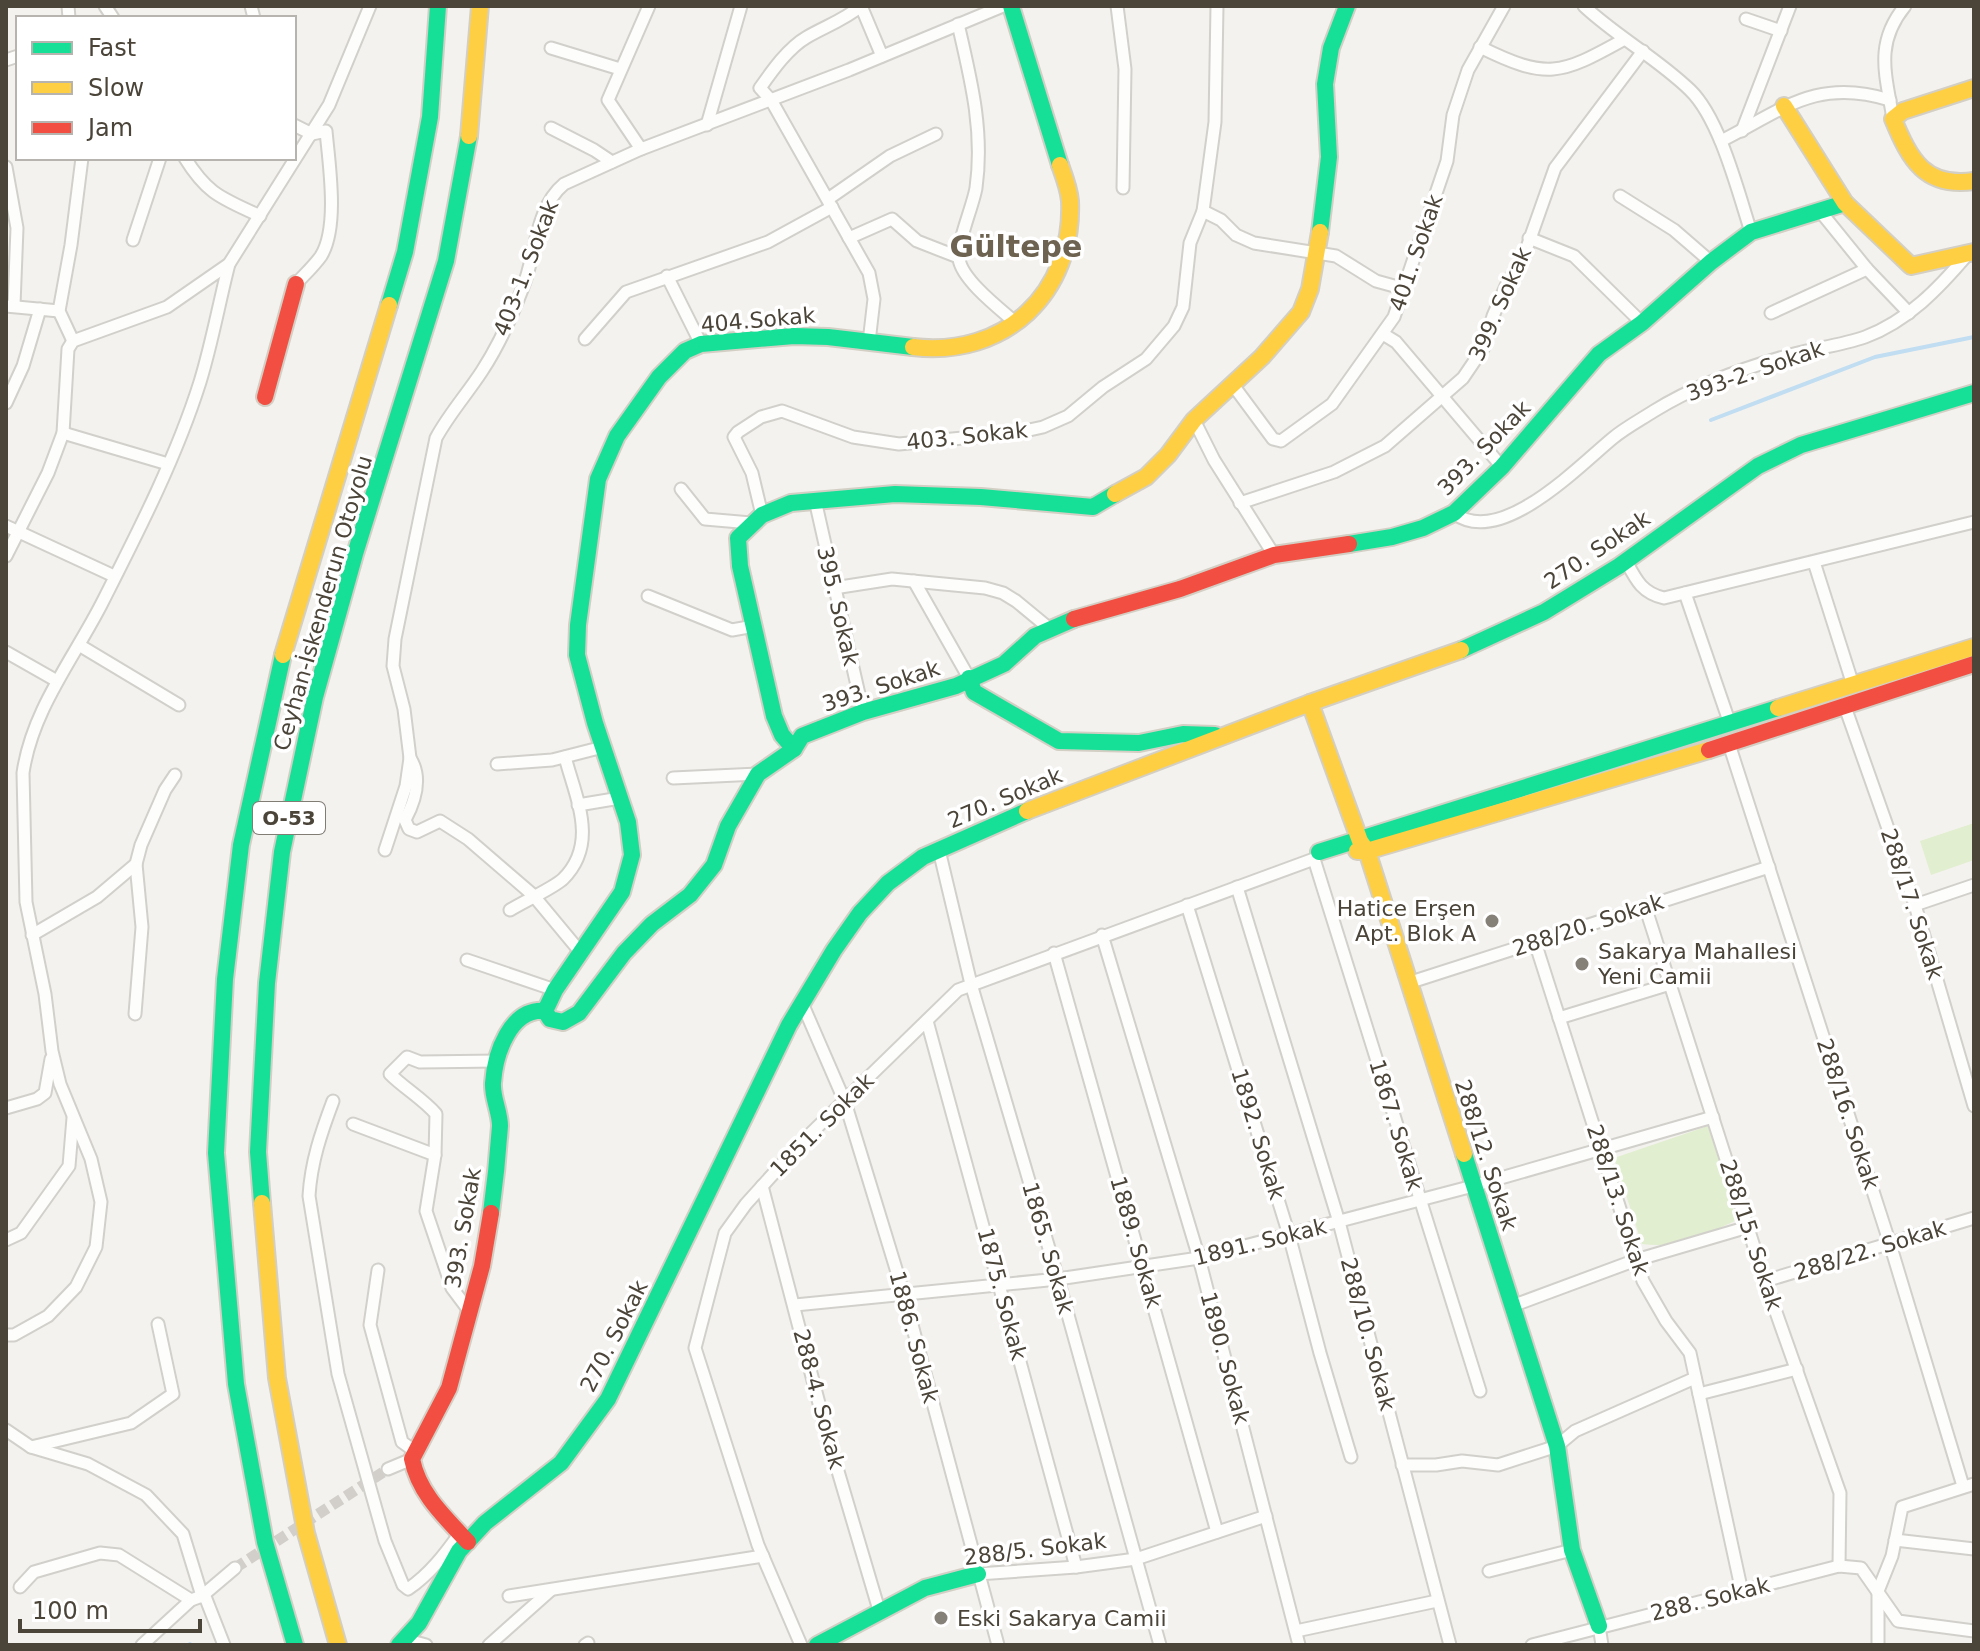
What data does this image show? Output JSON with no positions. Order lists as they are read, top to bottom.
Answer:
{
  "streets": {
    "main road": [
      "404.Sokak",
      "393. Sokak",
      "270. Sokak",
      "Ceyhan-İskenderun Otoyolu",
      "O-53",
      "288/12. Sokak",
      "288/5. Sokak"
    ],
    "street": [
      "401. Sokak",
      "403-1. Sokak",
      "399. Sokak",
      "393-2. Sokak",
      "403. Sokak",
      "395. Sokak",
      "288/17. Sokak",
      "288/20. Sokak",
      "288/16. Sokak",
      "1851. Sokak",
      "1867. Sokak",
      "1892. Sokak",
      "288/13. Sokak",
      "288/15. Sokak",
      "1889. Sokak",
      "1891. Sokak",
      "1865. Sokak",
      "288/22. Sokak",
      "1875. Sokak",
      "288/10. Sokak",
      "1886. Sokak",
      "1890. Sokak",
      "288-4. Sokak",
      "288. Sokak"
    ]
  },
  "crossings": [
    ["404.Sokak", "393. Sokak"],
    ["393-2. Sokak", "393. Sokak"],
    ["393. Sokak", "395. Sokak"],
    ["270. Sokak", "288/12. Sokak"],
    ["270. Sokak", "1865. Sokak"],
    ["270. Sokak", "1886. Sokak"],
    ["288/20. Sokak", "288/16. Sokak"],
    ["288/20. Sokak", "288/12. Sokak"],
    ["288/20. Sokak", "288/13. Sokak"],
    ["288/20. Sokak", "288/15. Sokak"],
    ["288/16. Sokak", "288/22. Sokak"],
    ["1851. Sokak", "1867. Sokak"],
    ["1851. Sokak", "1892. Sokak"],
    ["1851. Sokak", "1889. Sokak"],
    ["1851. Sokak", "1865. Sokak"],
    ["1851. Sokak", "1875. Sokak"],
    ["1851. Sokak", "288/10. Sokak"],
    ["1851. Sokak", "1886. Sokak"],
    ["1851. Sokak", "1890. Sokak"],
    ["1851. Sokak", "288-4. Sokak"],
    ["1867. Sokak", "1891. Sokak"],
    ["1892. Sokak", "1891. Sokak"],
    ["288/12. Sokak", "1891. Sokak"],
    ["288/12. Sokak", "288. Sokak"],
    ["288/13. Sokak", "1891. Sokak"],
    ["288/13. Sokak", "288. Sokak"],
    ["288/15. Sokak", "1891. Sokak"],
    ["288/15. Sokak", "288/22. Sokak"],
    ["288/15. Sokak", "288. Sokak"],
    ["1889. Sokak", "1891. Sokak"],
    ["1889. Sokak", "288/5. Sokak"],
    ["1891. Sokak", "1865. Sokak"],
    ["1891. Sokak", "1875. Sokak"],
    ["1891. Sokak", "288/10. Sokak"],
    ["1891. Sokak", "1886. Sokak"],
    ["1891. Sokak", "1890. Sokak"],
    ["1891. Sokak", "288-4. Sokak"],
    ["1865. Sokak", "288/5. Sokak"],
    ["1875. Sokak", "288/5. Sokak"],
    ["1886. Sokak", "288/5. Sokak"],
    ["1890. Sokak", "288/5. Sokak"],
    ["288-4. Sokak", "288/5. Sokak"]
  ],
  "districts": ["Gültepe"],
  "places": ["Hatice Erşen Apt. Blok A", "Sakarya Mahallesi Yeni Camii", "Eski Sakarya Camii"],
  "legend": ["Fast", "Slow", "Jam"],
  "scale_bar": "100 m"
}
